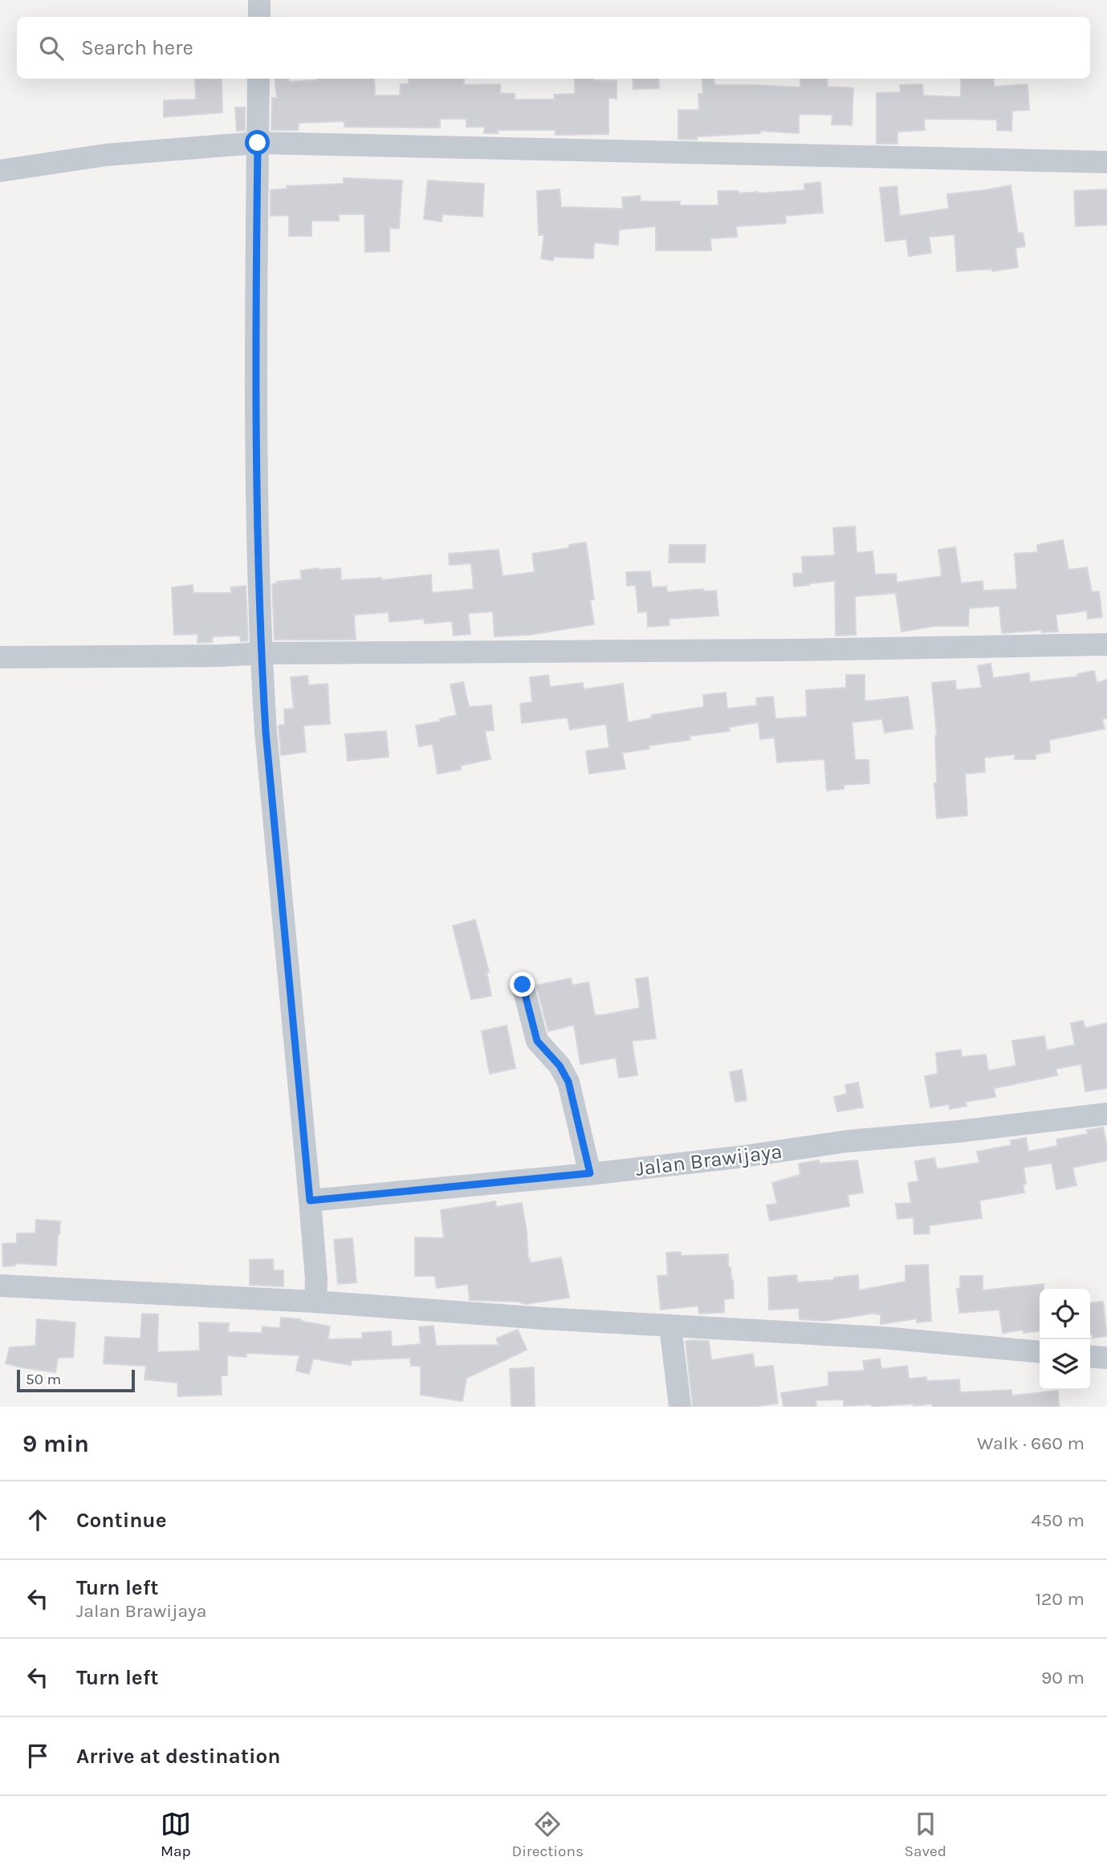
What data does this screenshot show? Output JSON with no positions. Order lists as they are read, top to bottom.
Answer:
{
  "streets": {
    "street": ["Jalan Brawijaya"]
  },
  "scale_bar": "50 m",
  "page": {
    "search": "Search here",
    "scale": "50 m",
    "heading": ["9 min", "Walk · 660 m"],
    "list": [
      ["Continue", "450 m"],
      ["Turn left", "Jalan Brawijaya", "120 m"],
      ["Turn left", "90 m"],
      "Arrive at destination"
    ],
    "nav": ["Map", "Directions", "Saved"]
  }
}
